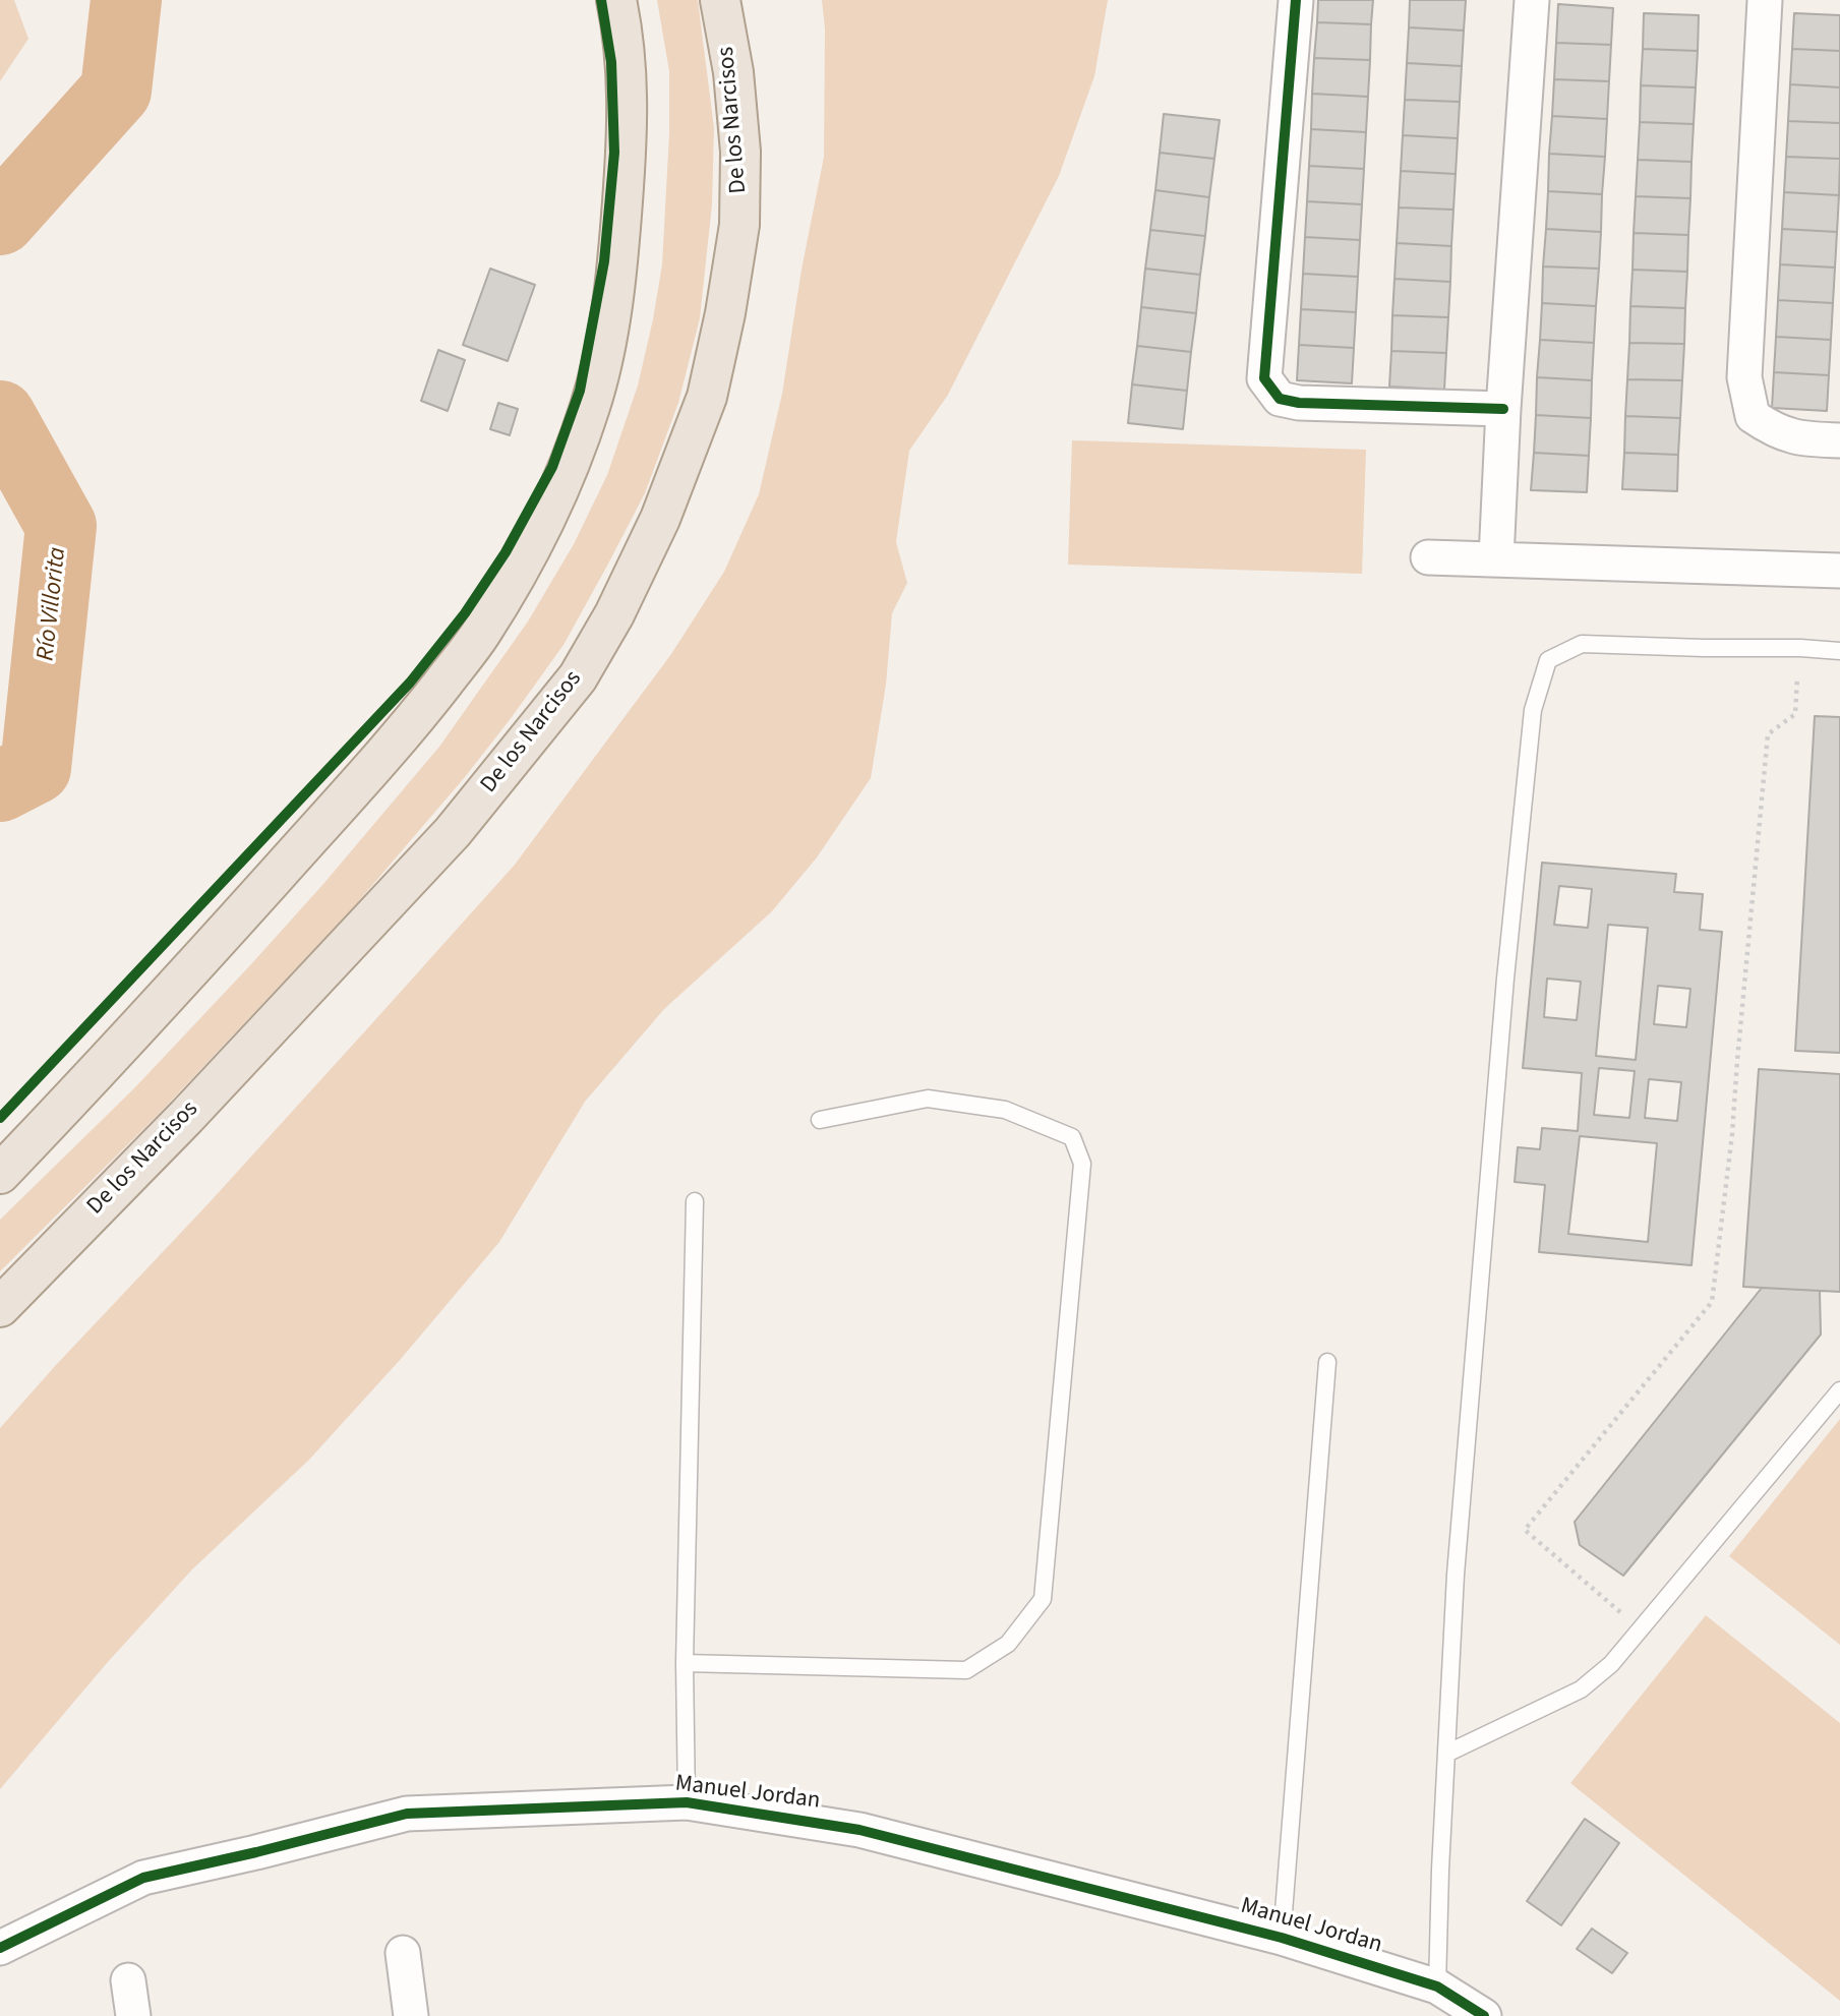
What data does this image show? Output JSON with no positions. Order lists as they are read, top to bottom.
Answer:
{
  "streets": {
    "main road": ["De los Narcisos"],
    "street": ["Manuel Jordan"]
  },
  "water": ["Río Villorita"]
}
